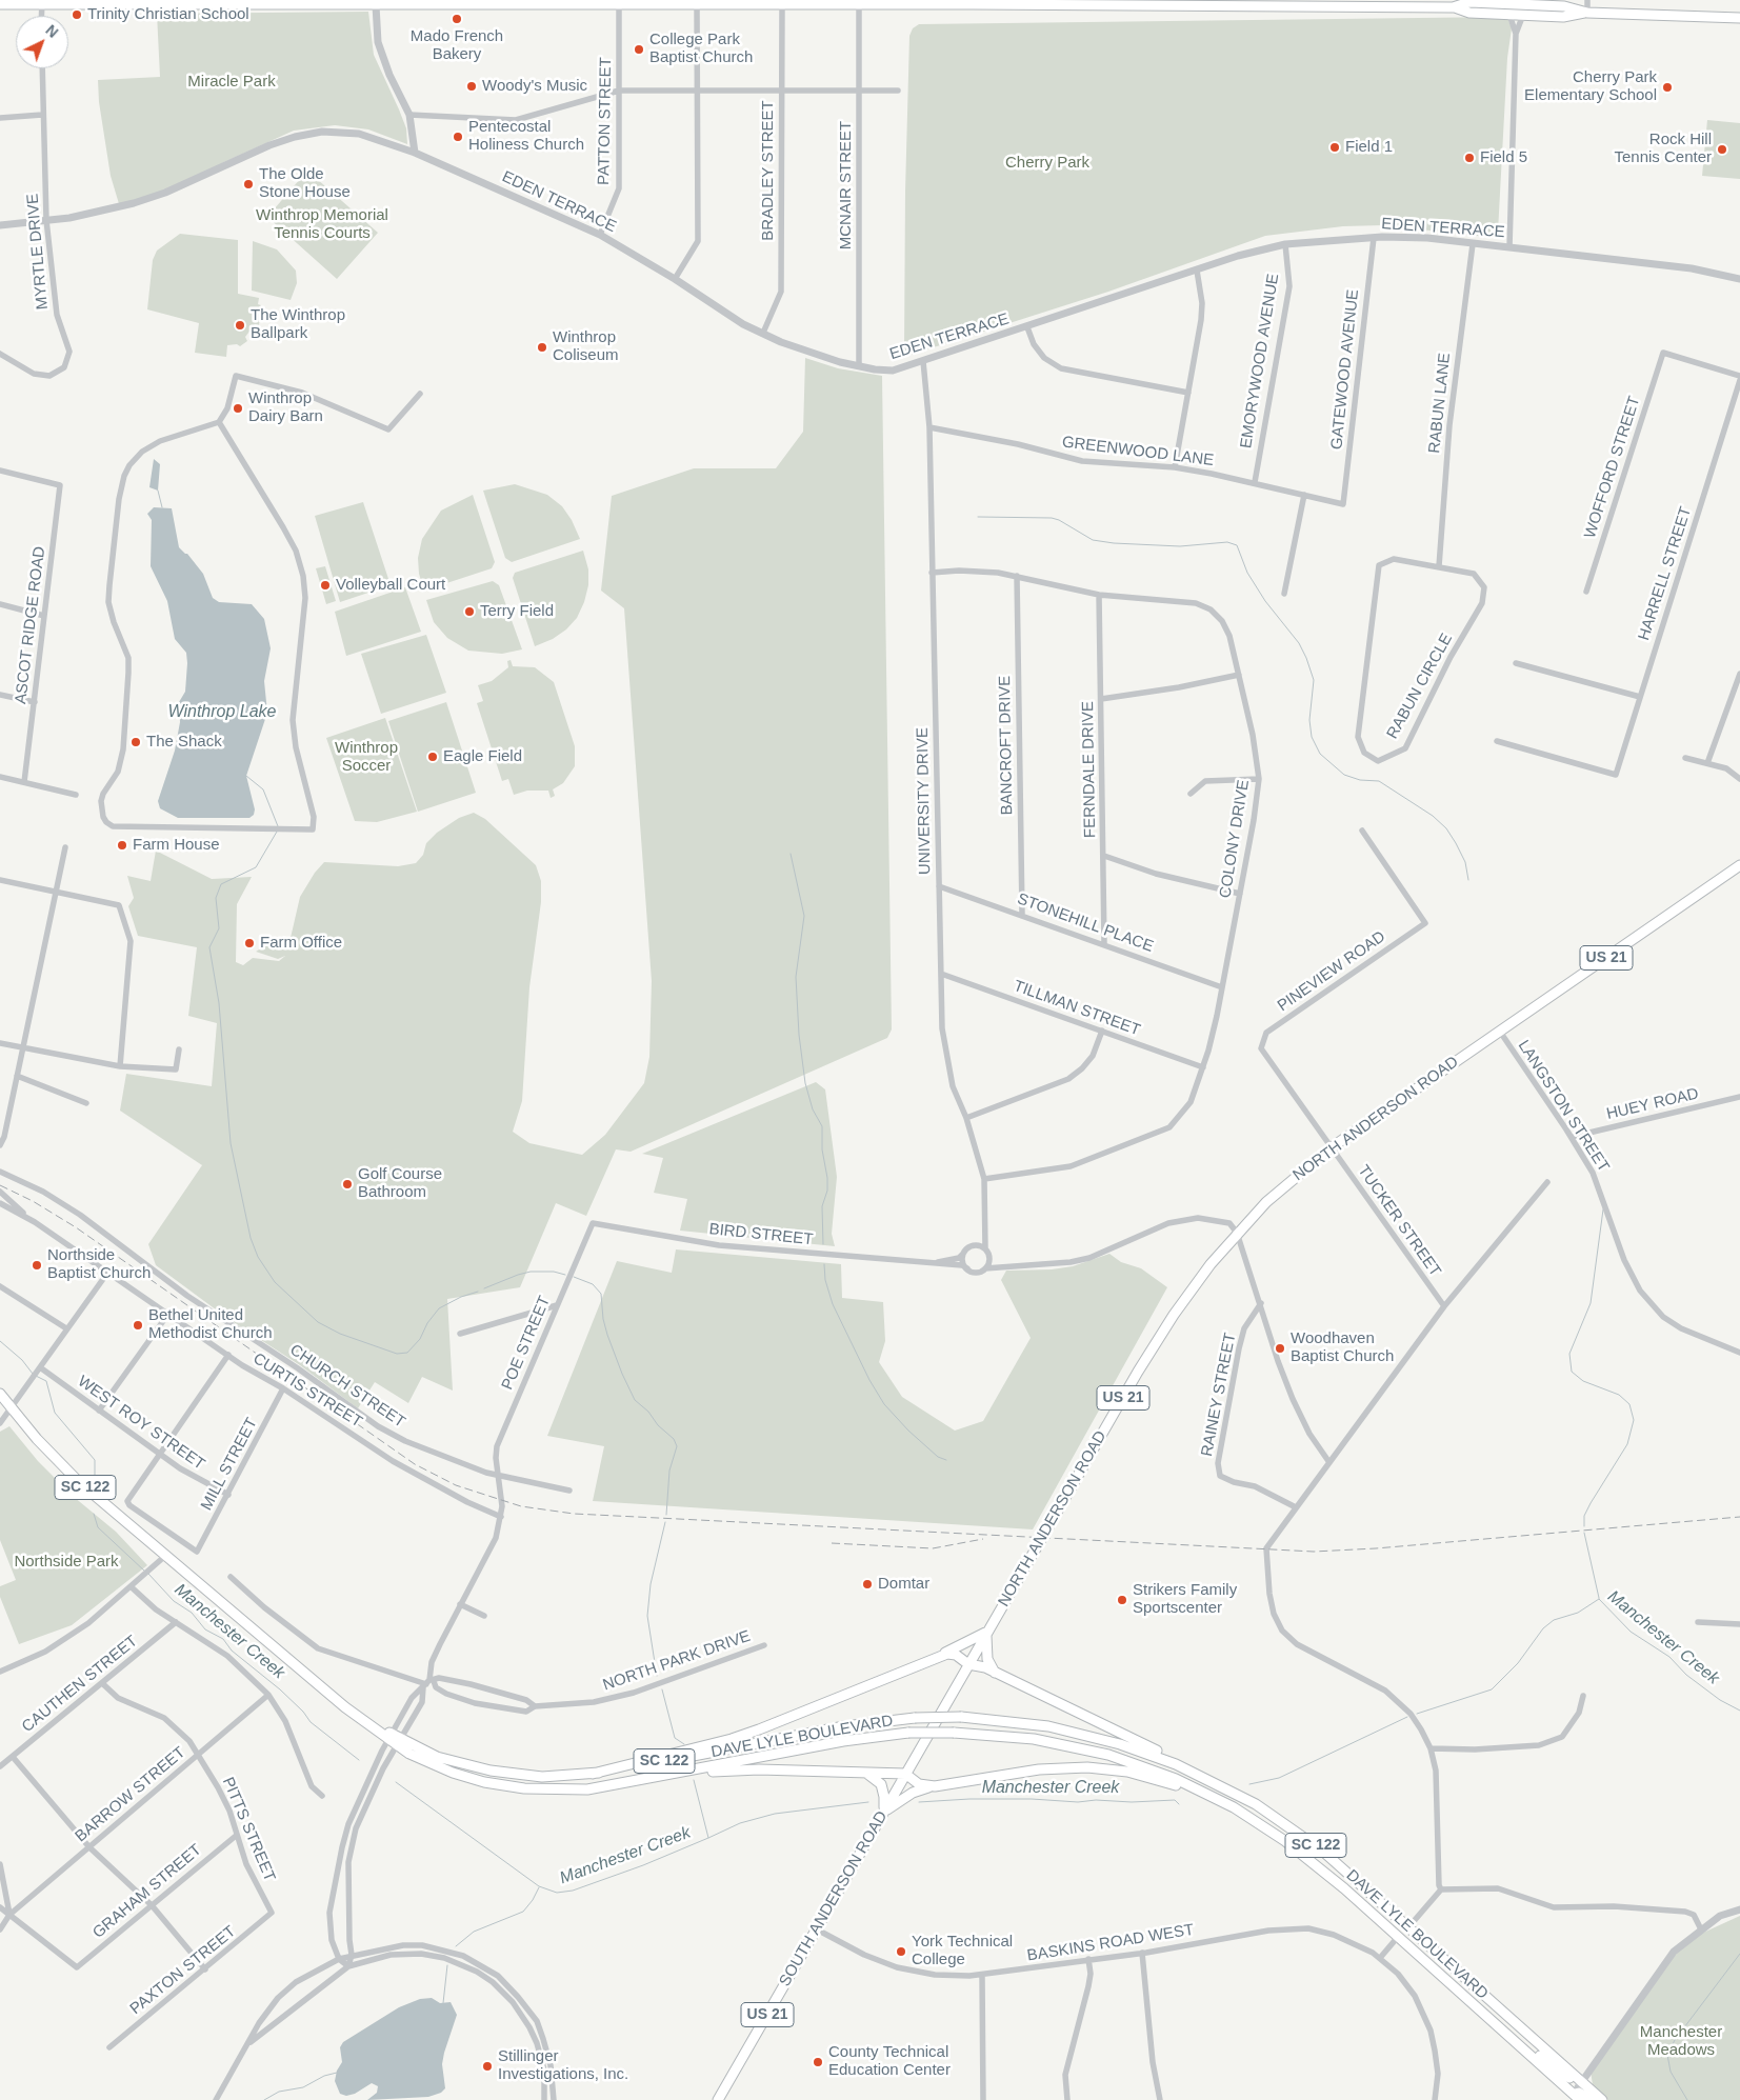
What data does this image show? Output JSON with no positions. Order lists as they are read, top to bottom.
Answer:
{
  "streets": {
    "main road": [
      "US 21",
      "NORTH ANDERSON ROAD",
      "SC 122",
      "DAVE LYLE BOULEVARD",
      "SOUTH ANDERSON ROAD"
    ],
    "street": [
      "PATTON STREET",
      "BRADLEY STREET",
      "MCNAIR STREET",
      "EDEN TERRACE",
      "MYRTLE DRIVE",
      "EMORYWOOD AVENUE",
      "GATEWOOD AVENUE",
      "RABUN LANE",
      "GREENWOOD LANE",
      "WOFFORD STREET",
      "HARRELL STREET",
      "ASCOT RIDGE ROAD",
      "RABUN CIRCLE",
      "BANCROFT DRIVE",
      "FERNDALE DRIVE",
      "UNIVERSITY DRIVE",
      "COLONY DRIVE",
      "STONEHILL PLACE",
      "PINEVIEW ROAD",
      "TILLMAN STREET",
      "HUEY ROAD",
      "LANGSTON STREET",
      "TUCKER STREET",
      "BIRD STREET",
      "POE STREET",
      "CHURCH STREET",
      "CURTIS STREET",
      "RAINEY STREET",
      "WEST ROY STREET",
      "MILL STREET",
      "NORTH PARK DRIVE",
      "CAUTHEN STREET",
      "BARROW STREET",
      "PITTS STREET",
      "GRAHAM STREET",
      "BASKINS ROAD WEST",
      "PAXTON STREET"
    ]
  },
  "crossings": [
    ["PATTON STREET", "EDEN TERRACE"],
    ["BRADLEY STREET", "EDEN TERRACE"],
    ["MCNAIR STREET", "EDEN TERRACE"],
    ["EDEN TERRACE", "MYRTLE DRIVE"],
    ["EDEN TERRACE", "EMORYWOOD AVENUE"],
    ["EDEN TERRACE", "GATEWOOD AVENUE"],
    ["EDEN TERRACE", "RABUN LANE"],
    ["EDEN TERRACE", "UNIVERSITY DRIVE"],
    ["EMORYWOOD AVENUE", "GREENWOOD LANE"],
    ["GATEWOOD AVENUE", "GREENWOOD LANE"],
    ["RABUN LANE", "RABUN CIRCLE"],
    ["GREENWOOD LANE", "UNIVERSITY DRIVE"],
    ["BANCROFT DRIVE", "COLONY DRIVE"],
    ["BANCROFT DRIVE", "STONEHILL PLACE"],
    ["FERNDALE DRIVE", "COLONY DRIVE"],
    ["FERNDALE DRIVE", "STONEHILL PLACE"],
    ["UNIVERSITY DRIVE", "COLONY DRIVE"],
    ["UNIVERSITY DRIVE", "STONEHILL PLACE"],
    ["UNIVERSITY DRIVE", "TILLMAN STREET"],
    ["UNIVERSITY DRIVE", "BIRD STREET"],
    ["COLONY DRIVE", "STONEHILL PLACE"],
    ["COLONY DRIVE", "TILLMAN STREET"],
    ["PINEVIEW ROAD", "TUCKER STREET"],
    ["HUEY ROAD", "LANGSTON STREET"],
    ["LANGSTON STREET", "NORTH ANDERSON ROAD"],
    ["NORTH ANDERSON ROAD", "TUCKER STREET"],
    ["NORTH ANDERSON ROAD", "BIRD STREET"],
    ["NORTH ANDERSON ROAD", "SOUTH ANDERSON ROAD"],
    ["BIRD STREET", "POE STREET"],
    ["POE STREET", "CHURCH STREET"],
    ["POE STREET", "CURTIS STREET"],
    ["POE STREET", "NORTH PARK DRIVE"],
    ["POE STREET", "DAVE LYLE BOULEVARD"],
    ["CURTIS STREET", "MILL STREET"],
    ["WEST ROY STREET", "MILL STREET"],
    ["CAUTHEN STREET", "PITTS STREET"],
    ["BARROW STREET", "PITTS STREET"],
    ["BARROW STREET", "GRAHAM STREET"],
    ["PITTS STREET", "GRAHAM STREET"],
    ["PITTS STREET", "PAXTON STREET"],
    ["SOUTH ANDERSON ROAD", "BASKINS ROAD WEST"]
  ],
  "water": ["Winthrop Lake", "Manchester Creek"],
  "parks": [
    "Miracle Park",
    "Cherry Park",
    "Winthrop Memorial Tennis Courts",
    "Winthrop Soccer",
    "Northside Park",
    "Manchester Meadows"
  ],
  "places": [
    "Trinity Christian School",
    "Mado French Bakery",
    "College Park Baptist Church",
    "Woody's Music",
    "Cherry Park Elementary School",
    "Pentecostal Holiness Church",
    "Field 1",
    "Rock Hill Tennis Center",
    "Field 5",
    "The Olde Stone House",
    "The Winthrop Ballpark",
    "Winthrop Coliseum",
    "Winthrop Dairy Barn",
    "Volleyball Court",
    "Terry Field",
    "The Shack",
    "Eagle Field",
    "Farm House",
    "Farm Office",
    "Golf Course Bathroom",
    "Northside Baptist Church",
    "Bethel United Methodist Church",
    "Woodhaven Baptist Church",
    "Domtar",
    "Strikers Family Sportscenter",
    "York Technical College",
    "County Technical Education Center",
    "Stillinger Investigations, Inc."
  ],
  "north": "top right"
}
